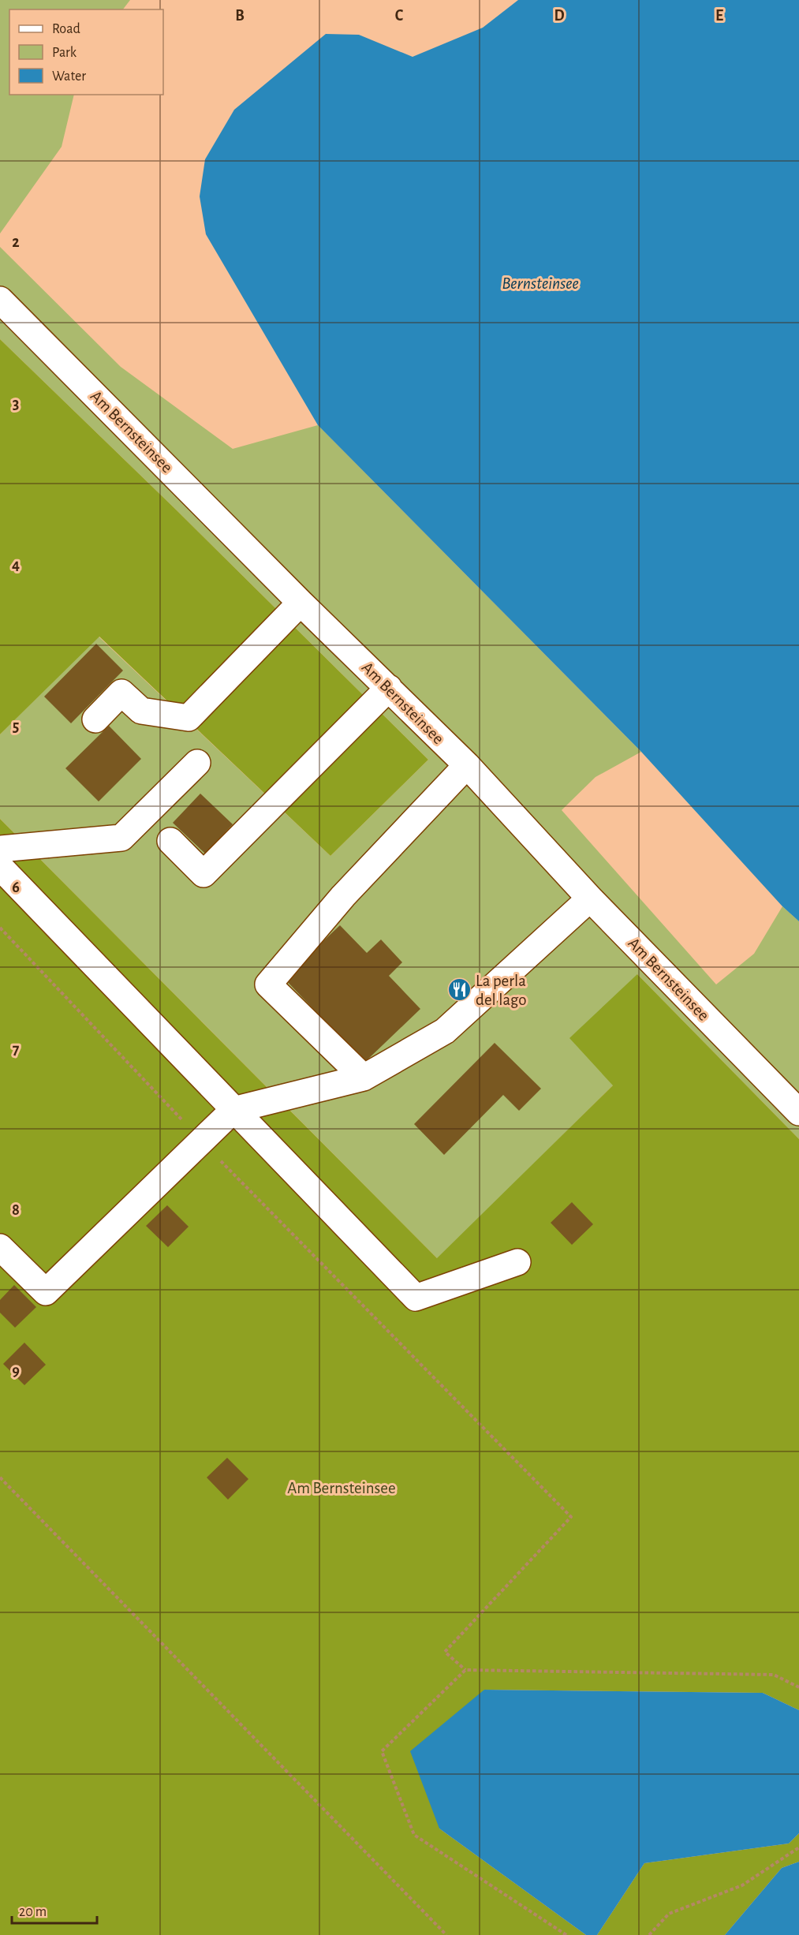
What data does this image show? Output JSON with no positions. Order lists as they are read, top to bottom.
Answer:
{
  "streets": {
    "lane": ["Am Bernsteinsee"]
  },
  "water": ["Bernsteinsee"],
  "parks": ["Am Bernsteinsee"],
  "places": {
    "restaurant": ["La perla del lago"]
  },
  "legend": ["Road", "Park", "Water"],
  "scale_bar": "20 m",
  "grid": {
    "columns": [
      "B",
      "C",
      "D",
      "E"
    ],
    "rows": [
      "2",
      "3",
      "4",
      "5",
      "6",
      "7",
      "8",
      "9"
    ]
  }
}
